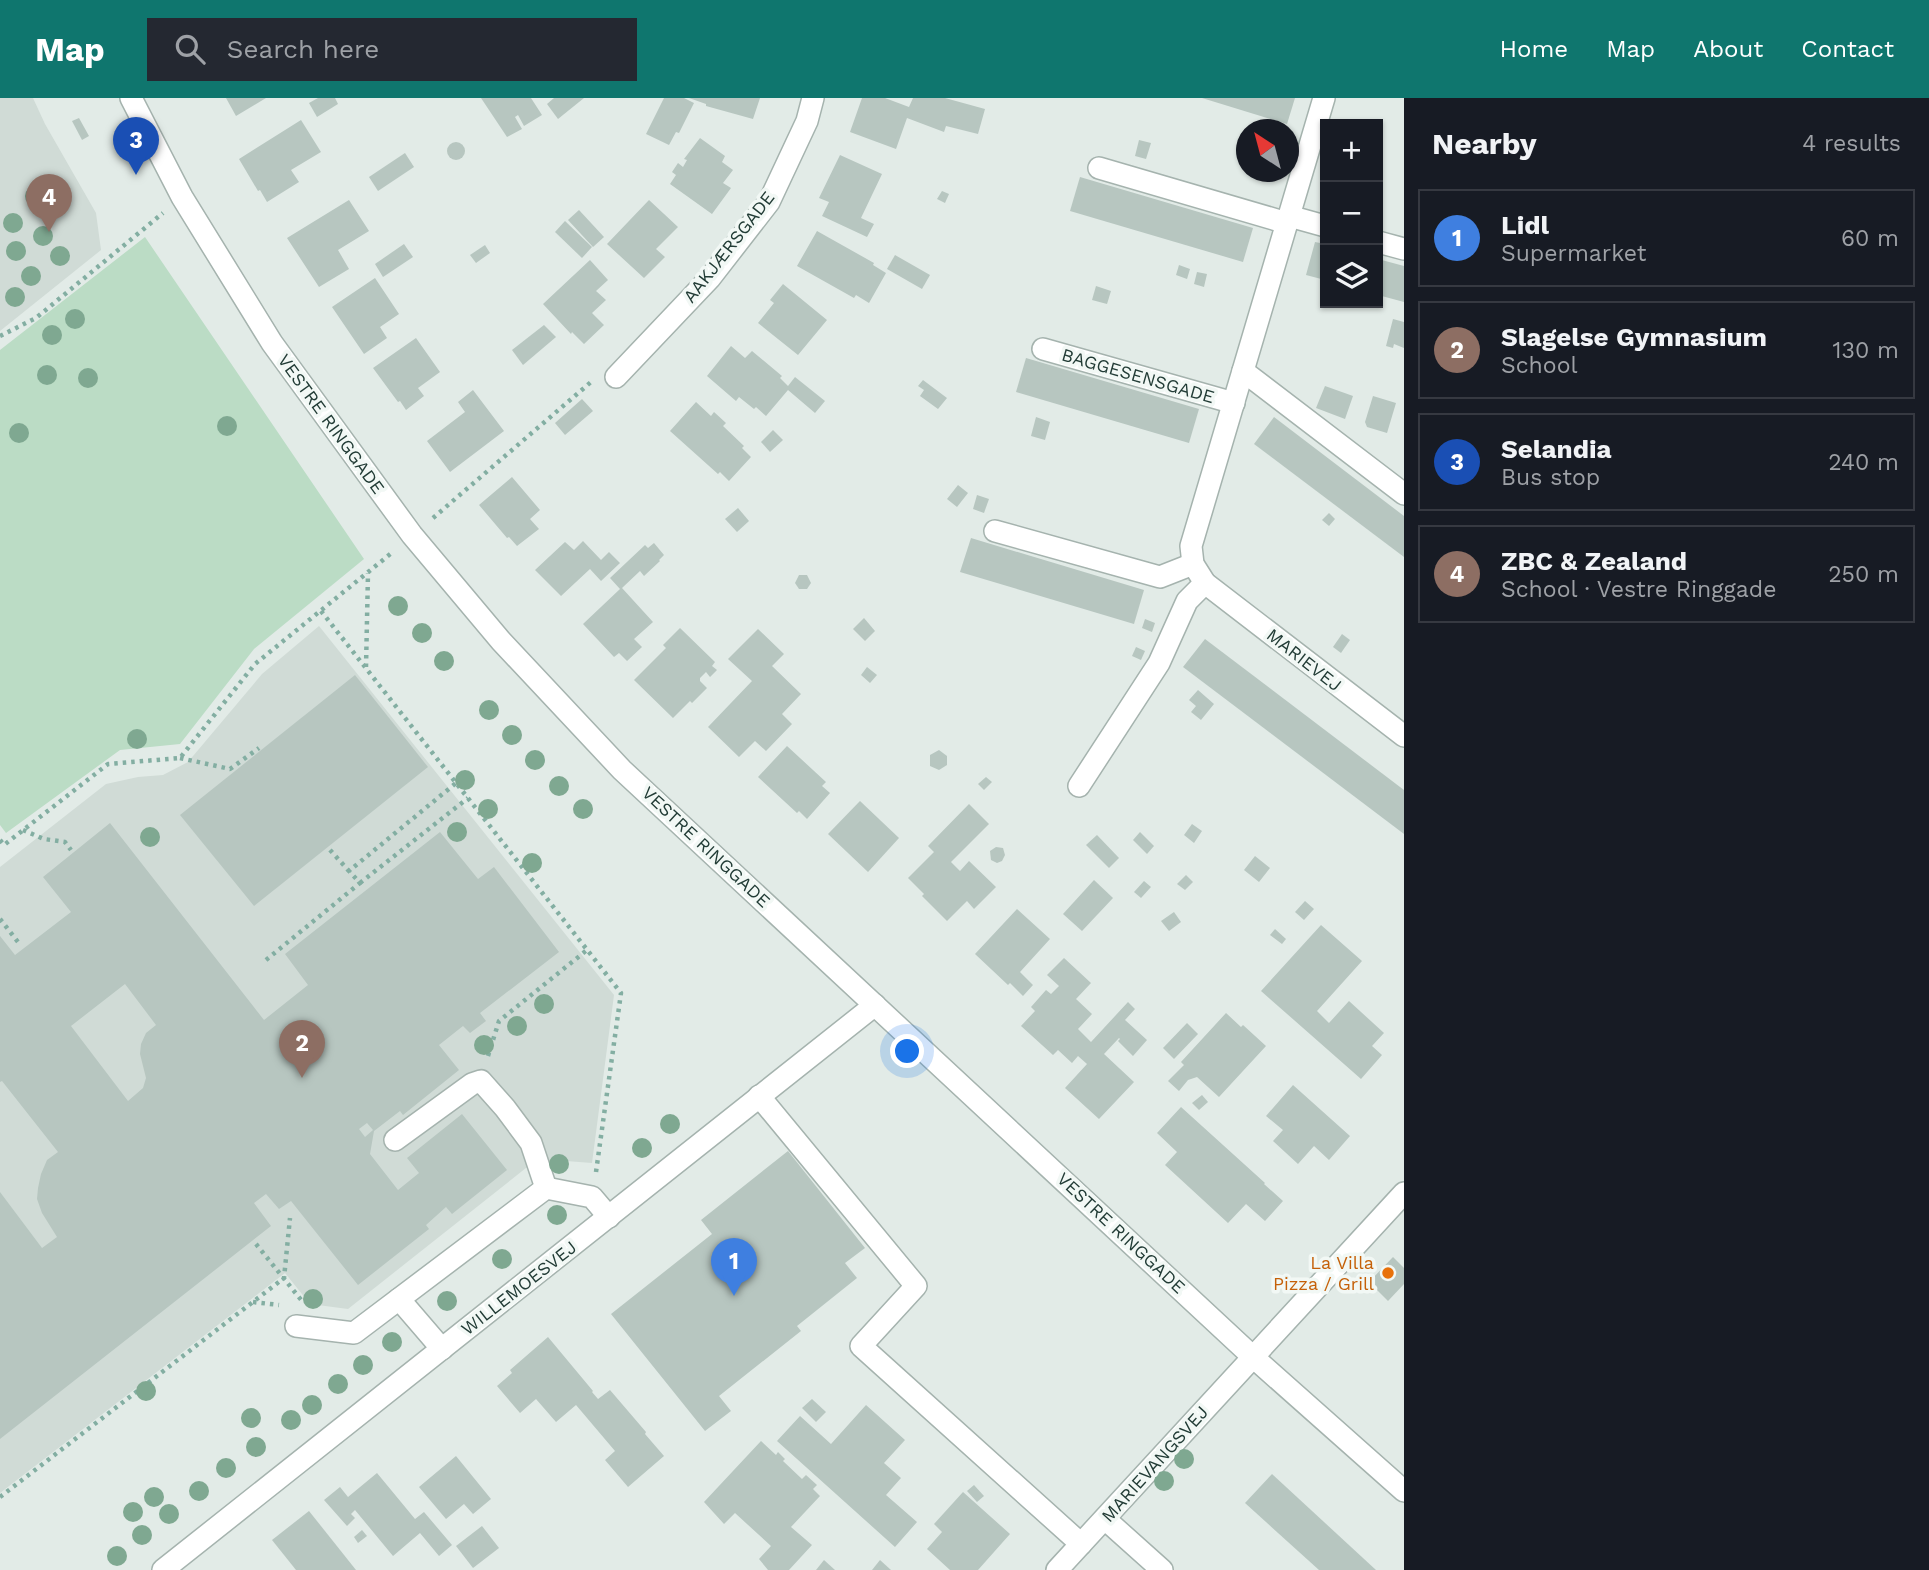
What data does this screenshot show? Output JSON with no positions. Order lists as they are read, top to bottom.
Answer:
{
  "streets": {
    "street": [
      "AAKJÆRSGADE",
      "BAGGESENSGADE",
      "VESTRE RINGGADE",
      "MARIEVEJ",
      "WILLEMOESVEJ",
      "MARIEVANGSVEJ"
    ]
  },
  "crossings": [
    ["VESTRE RINGGADE", "WILLEMOESVEJ"],
    ["VESTRE RINGGADE", "MARIEVANGSVEJ"]
  ],
  "places": ["La Villa Pizza / Grill"],
  "north": "top left",
  "page": {
    "header": "Map",
    "search": "Search here",
    "nav": [
      "Home",
      "Map",
      "About",
      "Contact"
    ],
    "heading": ["Nearby", "4 results"],
    "pins": [
      "3",
      "4",
      "2",
      "1"
    ],
    "map_buttons": ["+", "−"],
    "list": [
      {
        "mark": "1",
        "name": "Lidl",
        "note": "Supermarket",
        "value": "60 m"
      },
      {
        "mark": "2",
        "name": "Slagelse Gymnasium",
        "note": "School",
        "value": "130 m"
      },
      {
        "mark": "3",
        "name": "Selandia",
        "note": "Bus stop",
        "value": "240 m"
      },
      {
        "mark": "4",
        "name": "ZBC & Zealand",
        "note": "School · Vestre Ringgade",
        "value": "250 m"
      }
    ]
  }
}
